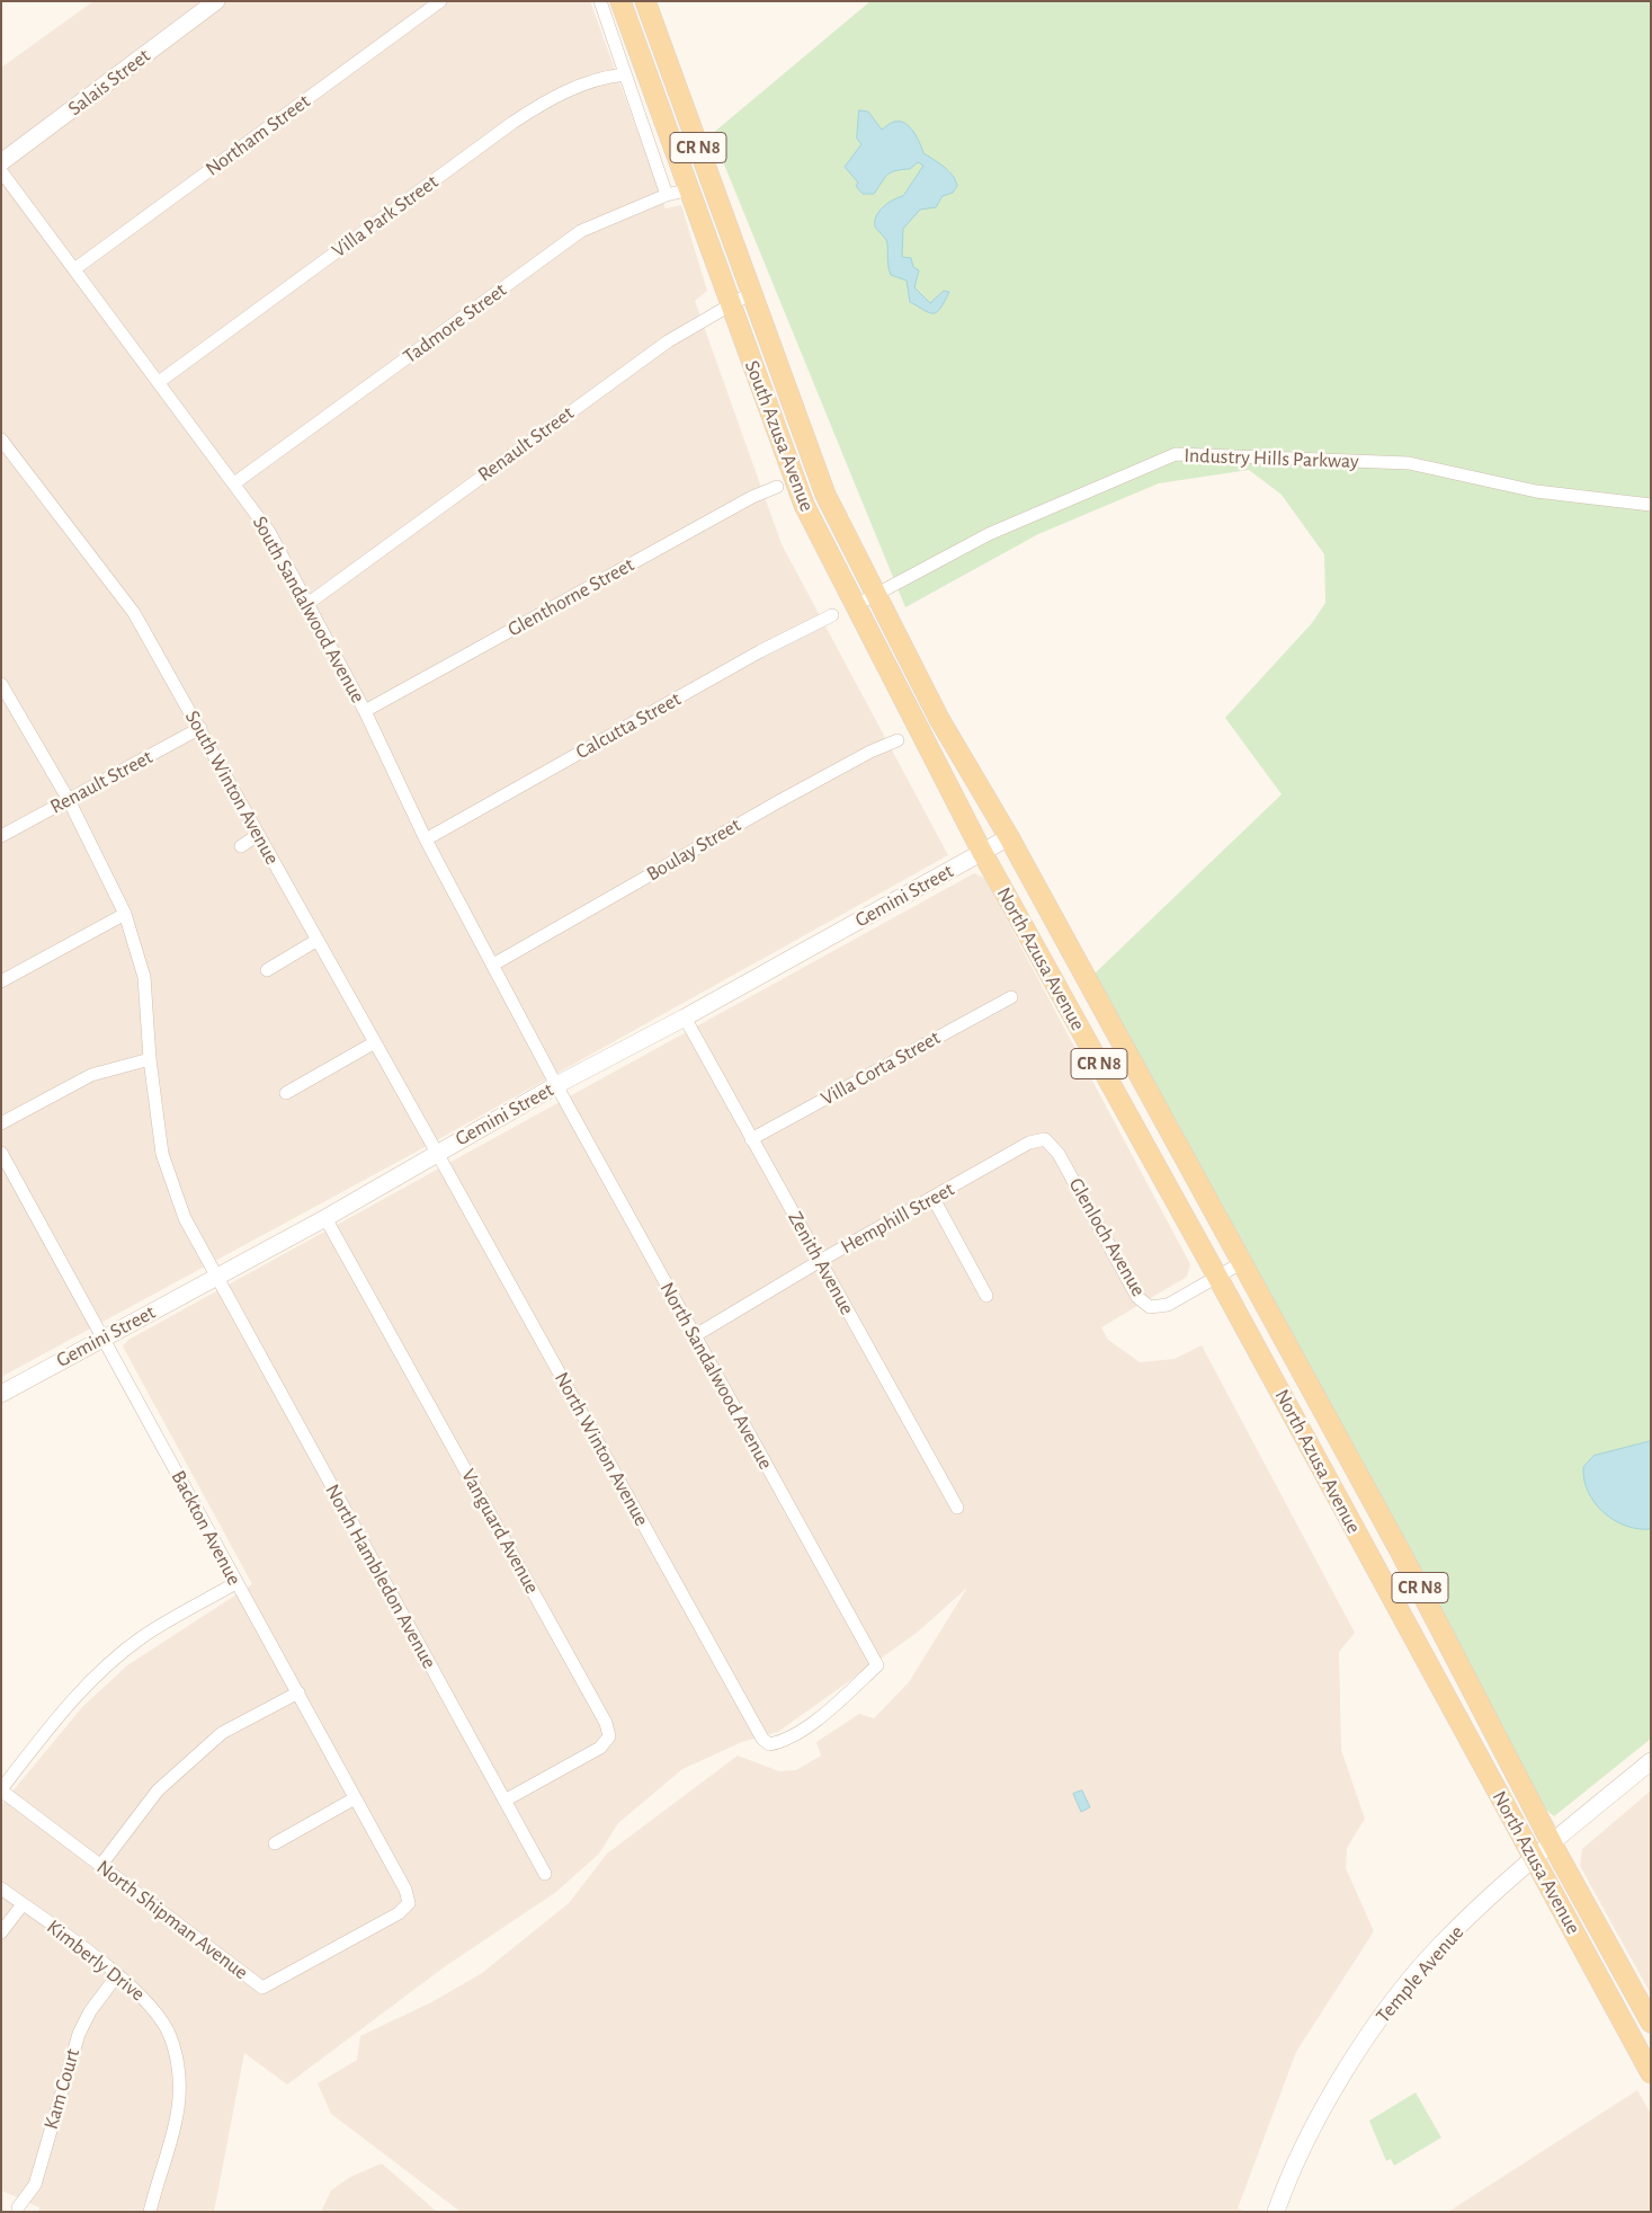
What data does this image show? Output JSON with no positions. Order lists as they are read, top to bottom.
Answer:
{
  "streets": {
    "main road": ["CR N8", "South Azusa Avenue", "North Azusa Avenue"],
    "street": [
      "Salais Street",
      "Northam Street",
      "Villa Park Street",
      "Tadmore Street",
      "Renault Street",
      "Industry Hills Parkway",
      "Glenthorne Street",
      "South Sandalwood Avenue",
      "Calcutta Street",
      "South Winton Avenue",
      "Boulay Street",
      "Gemini Street",
      "Villa Corta Street",
      "Hemphill Street",
      "Glenloch Avenue",
      "Zenith Avenue",
      "North Sandalwood Avenue",
      "North Winton Avenue",
      "Backton Avenue",
      "Vanguard Avenue",
      "North Hambledon Avenue",
      "North Shipman Avenue",
      "Kimberly Drive",
      "Temple Avenue",
      "Kam Court"
    ]
  },
  "crossings": [
    ["Northam Street", "South Sandalwood Avenue"],
    ["Villa Park Street", "South Sandalwood Avenue"],
    ["Tadmore Street", "South Azusa Avenue"],
    ["Tadmore Street", "South Sandalwood Avenue"],
    ["South Azusa Avenue", "Renault Street"],
    ["South Azusa Avenue", "Industry Hills Parkway"],
    ["South Azusa Avenue", "Gemini Street"],
    ["South Azusa Avenue", "North Azusa Avenue"],
    ["Renault Street", "South Sandalwood Avenue"],
    ["Renault Street", "South Winton Avenue"],
    ["Renault Street", "North Hambledon Avenue"],
    ["Glenthorne Street", "South Sandalwood Avenue"],
    ["South Sandalwood Avenue", "Calcutta Street"],
    ["South Sandalwood Avenue", "Boulay Street"],
    ["South Sandalwood Avenue", "Gemini Street"],
    ["South Sandalwood Avenue", "North Sandalwood Avenue"],
    ["South Winton Avenue", "Gemini Street"],
    ["South Winton Avenue", "North Winton Avenue"],
    ["Gemini Street", "North Azusa Avenue"],
    ["Gemini Street", "Zenith Avenue"],
    ["Gemini Street", "North Sandalwood Avenue"],
    ["Gemini Street", "North Winton Avenue"],
    ["Gemini Street", "Backton Avenue"],
    ["Gemini Street", "Vanguard Avenue"],
    ["Gemini Street", "North Hambledon Avenue"],
    ["North Azusa Avenue", "Glenloch Avenue"],
    ["North Azusa Avenue", "Temple Avenue"],
    ["Villa Corta Street", "Zenith Avenue"],
    ["Hemphill Street", "Glenloch Avenue"],
    ["Hemphill Street", "Zenith Avenue"],
    ["Hemphill Street", "North Sandalwood Avenue"],
    ["North Sandalwood Avenue", "North Winton Avenue"],
    ["Backton Avenue", "North Shipman Avenue"],
    ["Vanguard Avenue", "North Hambledon Avenue"],
    ["Kimberly Drive", "Kam Court"]
  ]
}
